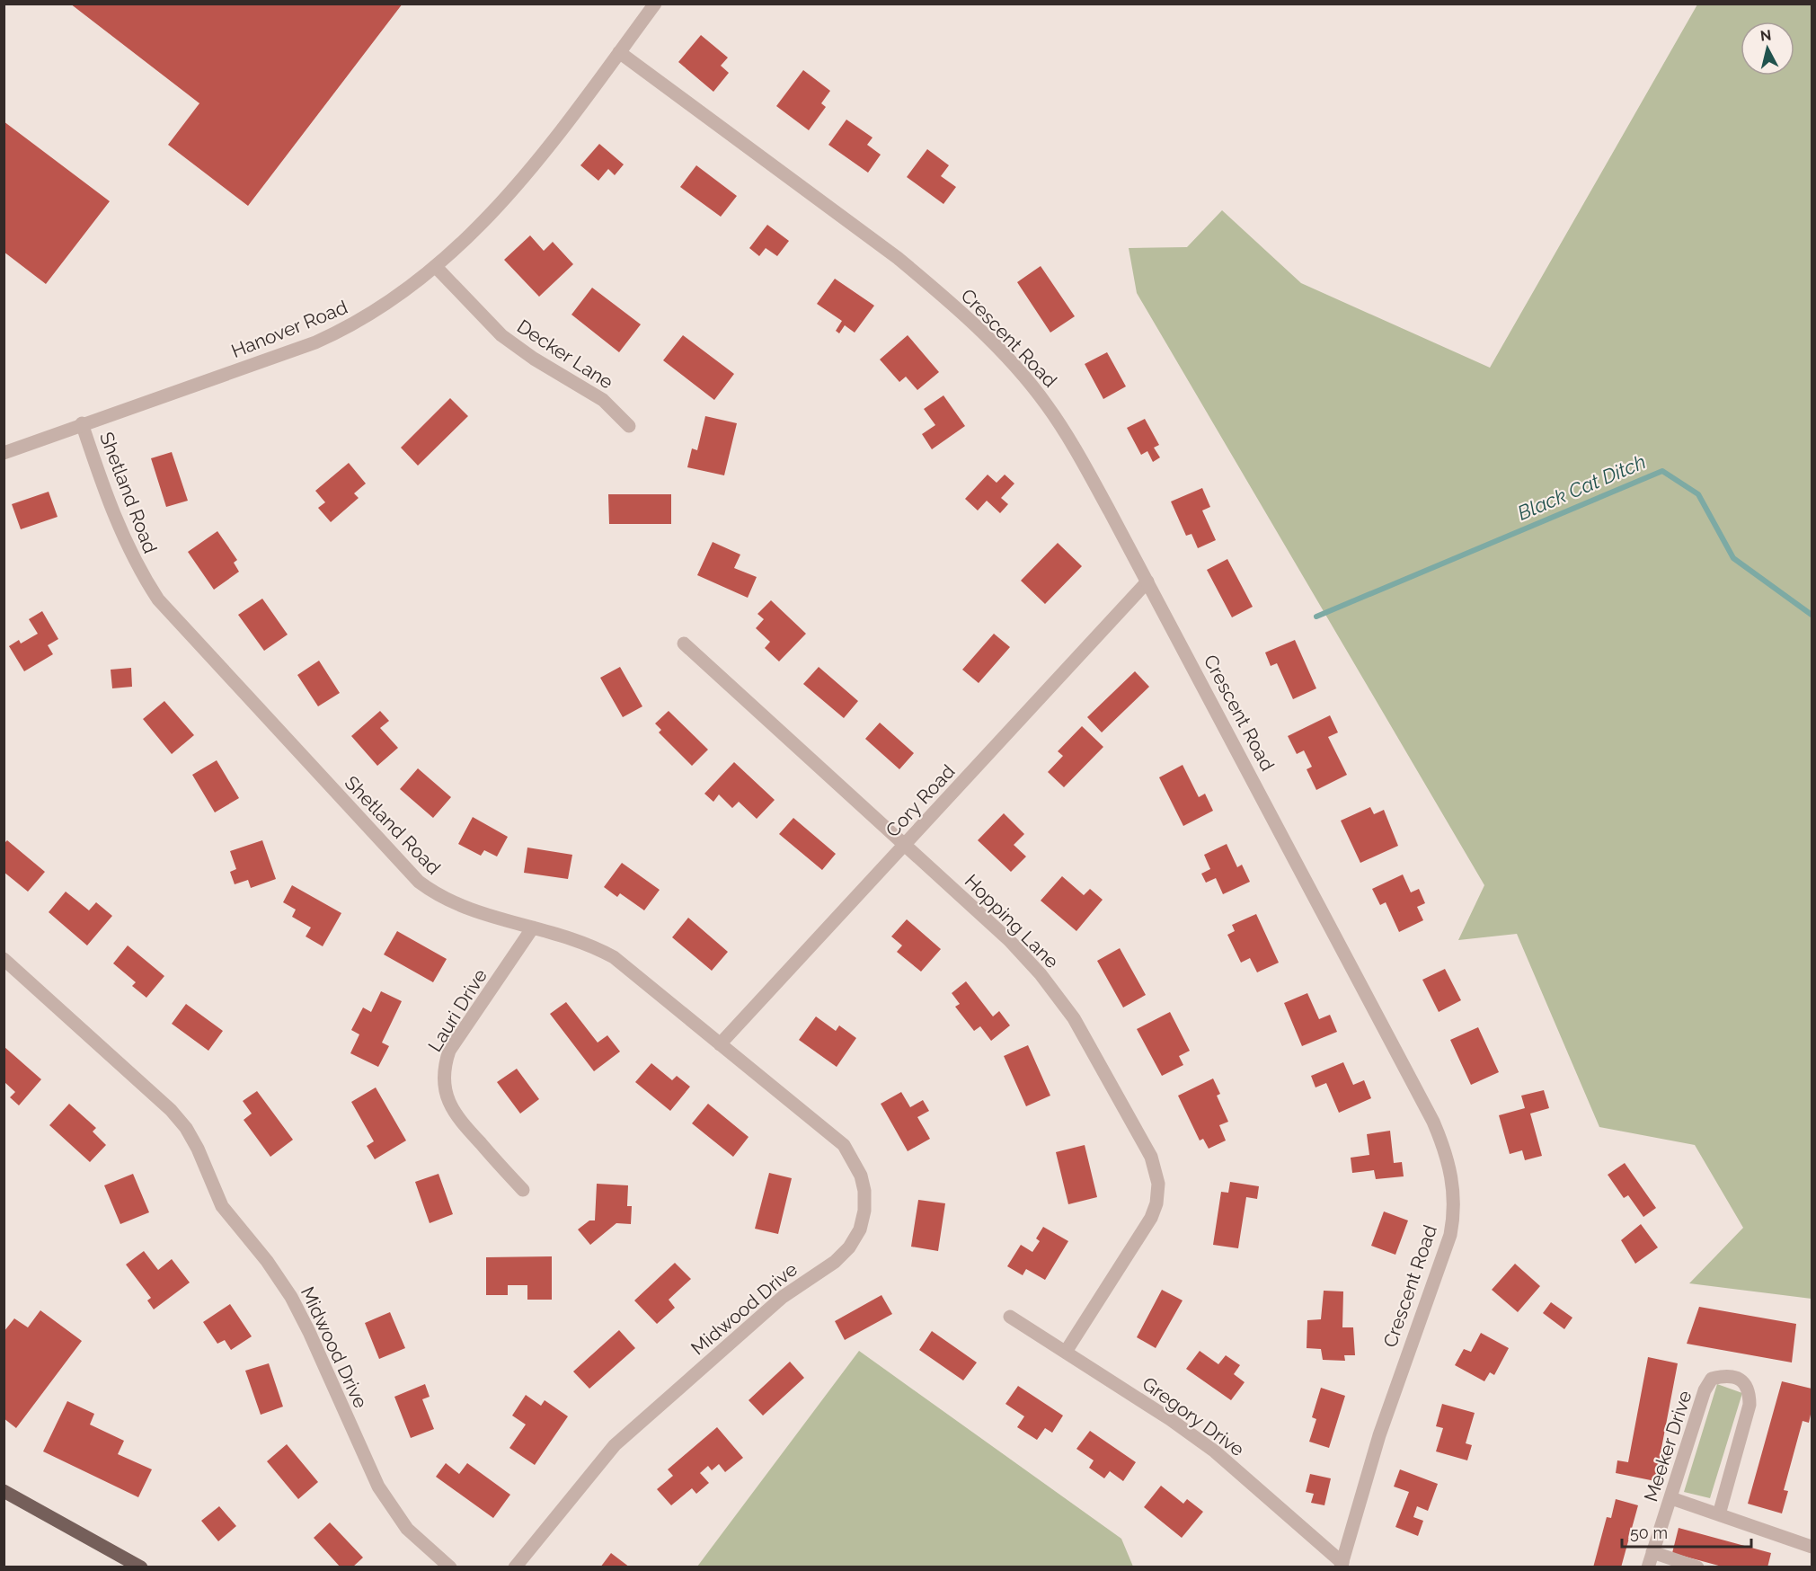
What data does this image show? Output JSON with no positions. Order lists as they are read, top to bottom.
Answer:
{
  "streets": {
    "street": [
      "Hanover Road",
      "Crescent Road",
      "Decker Lane",
      "Shetland Road",
      "Cory Road",
      "Hopping Lane",
      "Lauri Drive",
      "Midwood Drive",
      "Gregory Drive",
      "Meeker Drive"
    ]
  },
  "crossings": [
    ["Hanover Road", "Crescent Road"],
    ["Hanover Road", "Decker Lane"],
    ["Hanover Road", "Shetland Road"],
    ["Crescent Road", "Cory Road"],
    ["Crescent Road", "Gregory Drive"],
    ["Shetland Road", "Cory Road"],
    ["Shetland Road", "Lauri Drive"],
    ["Shetland Road", "Midwood Drive"],
    ["Cory Road", "Hopping Lane"],
    ["Hopping Lane", "Gregory Drive"]
  ],
  "water": ["Black Cat Ditch"],
  "scale_bar": "50 m",
  "north": "top"
}
